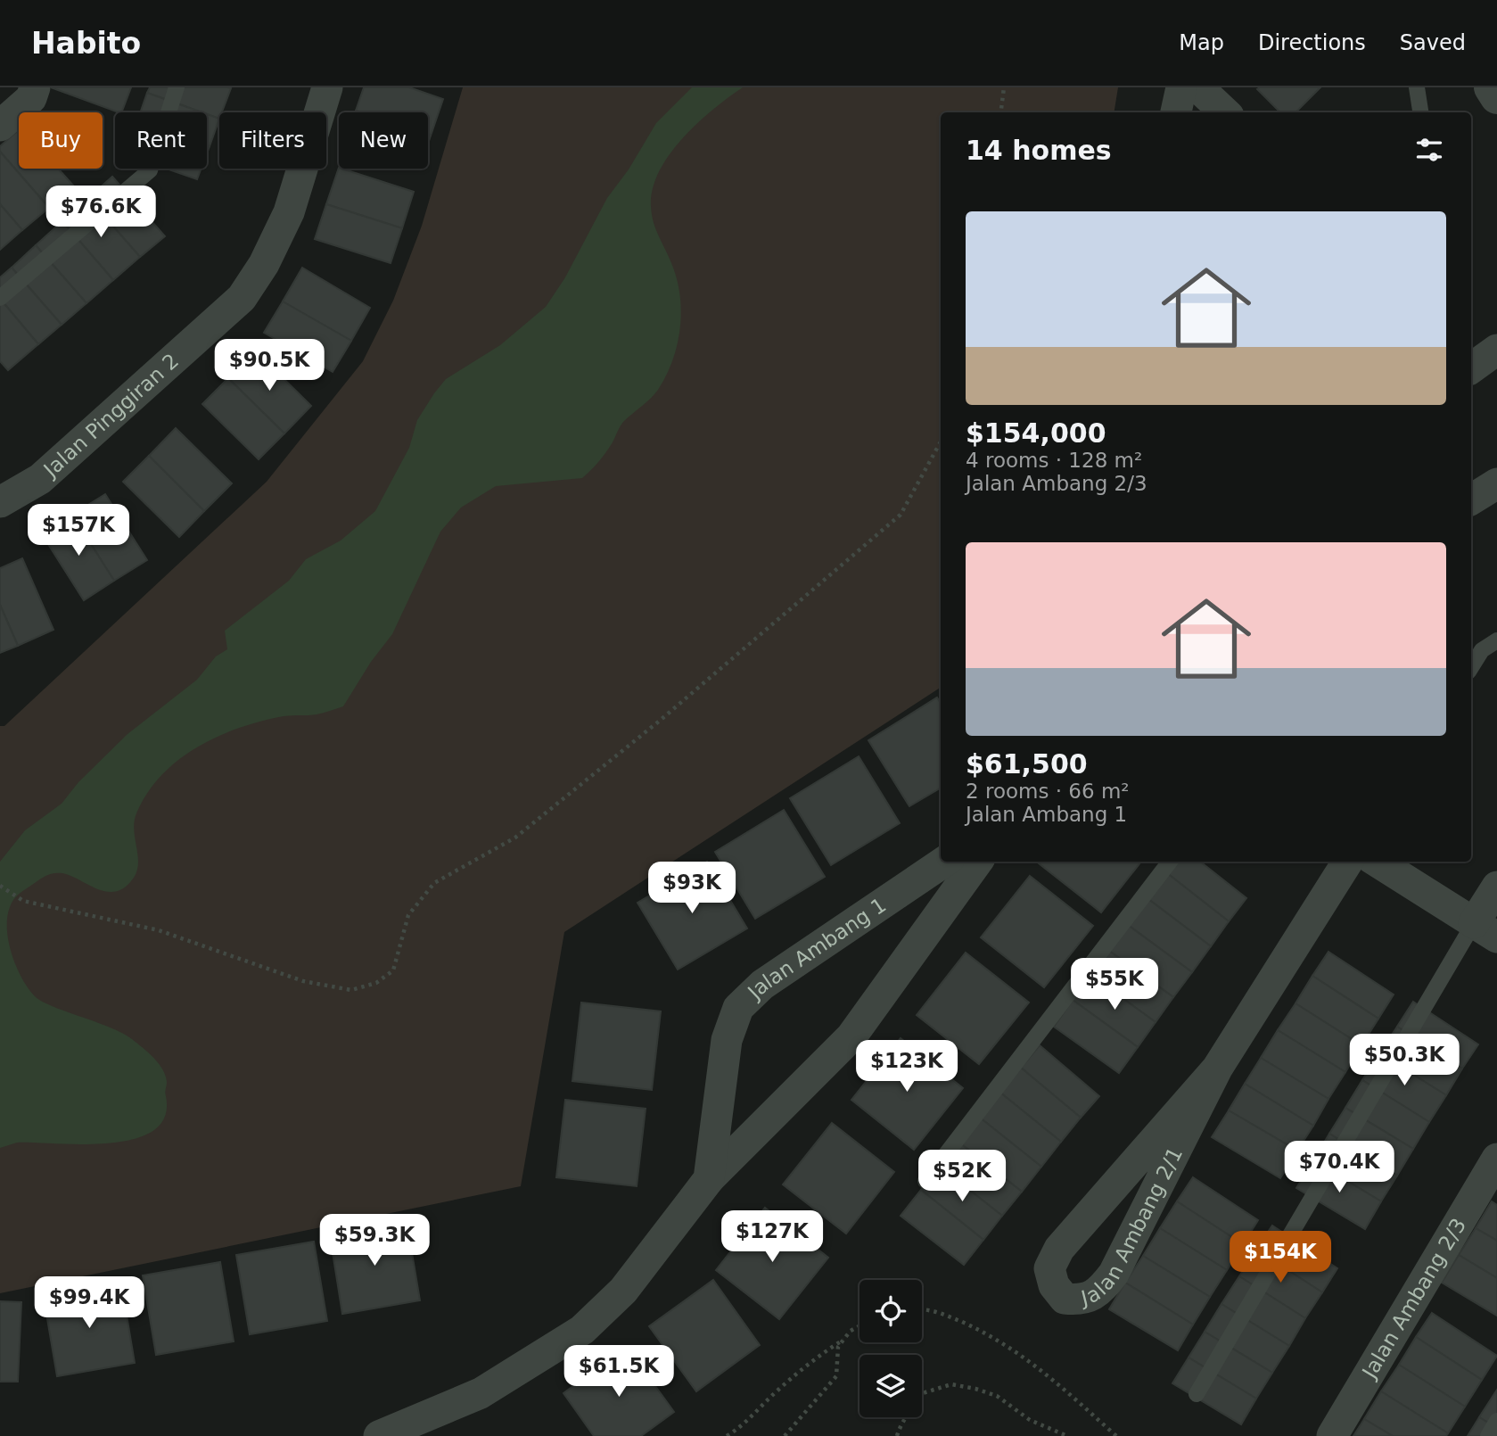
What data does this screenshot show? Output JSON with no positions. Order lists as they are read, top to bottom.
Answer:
{
  "streets": {
    "street": [
      "Jalan Pinggiran 2",
      "Jalan Ambang 1",
      "Jalan Ambang 2/1",
      "Jalan Ambang 2/3"
    ]
  },
  "page": {
    "header": "Habito",
    "nav": ["Map", "Directions", "Saved"],
    "chip": [
      "Buy",
      "Rent",
      "Filters",
      "New"
    ],
    "heading": "14 homes",
    "price": [
      "$76.6K",
      "$90.5K",
      "$157K",
      "$93K",
      "$55K",
      "$50.3K",
      "$123K",
      "$70.4K",
      "$52K",
      "$127K",
      "$59.3K",
      "$154K",
      "$99.4K",
      "$61.5K"
    ],
    "list": [
      {
        "name": "$154,000",
        "note": "4 rooms · 128 m² · Jalan Ambang 2/3"
      },
      {
        "name": "$61,500",
        "note": "2 rooms · 66 m² · Jalan Ambang 1"
      }
    ]
  }
}
